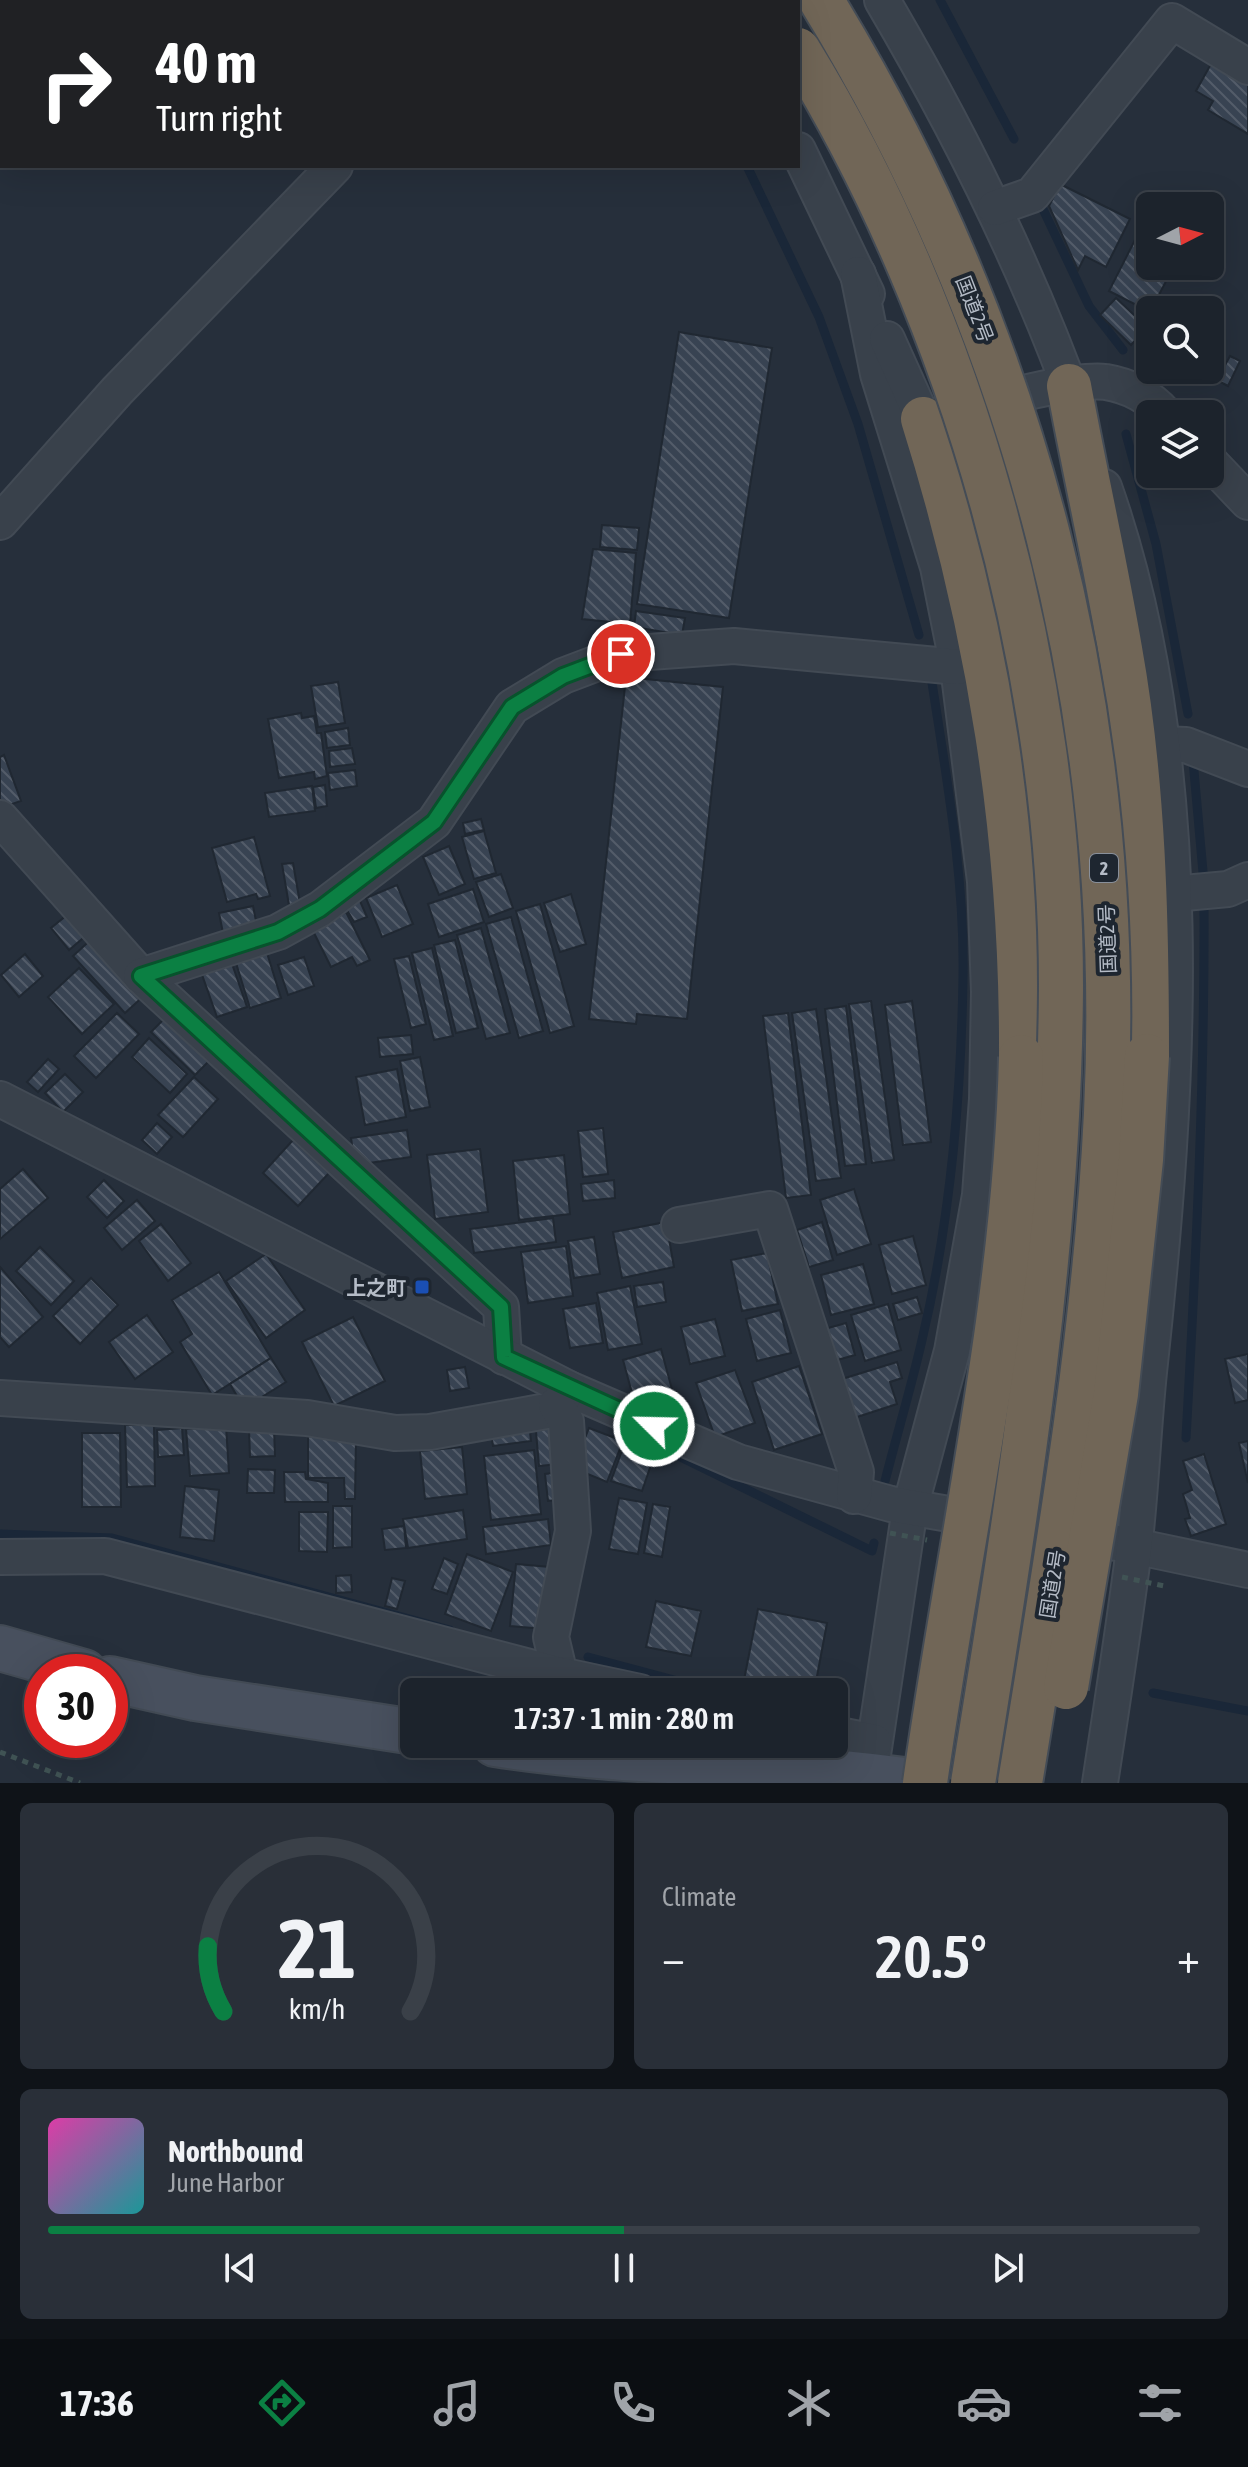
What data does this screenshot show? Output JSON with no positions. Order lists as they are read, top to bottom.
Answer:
{
  "streets": {
    "highway": ["国道2号", "2"]
  },
  "places": {
    "transit": ["上之町"]
  },
  "north": "right",
  "page": {
    "turn": ["40 m", "Turn right"],
    "limit": "30",
    "trip": "17:37 · 1 min · 280 m",
    "tile": "Climate",
    "heat": ["−", "20.5°", "+"],
    "song": ["Northbound", "June Harbor"],
    "tabs": "17:36",
    "gauge": ["21", "km/h"]
  }
}
